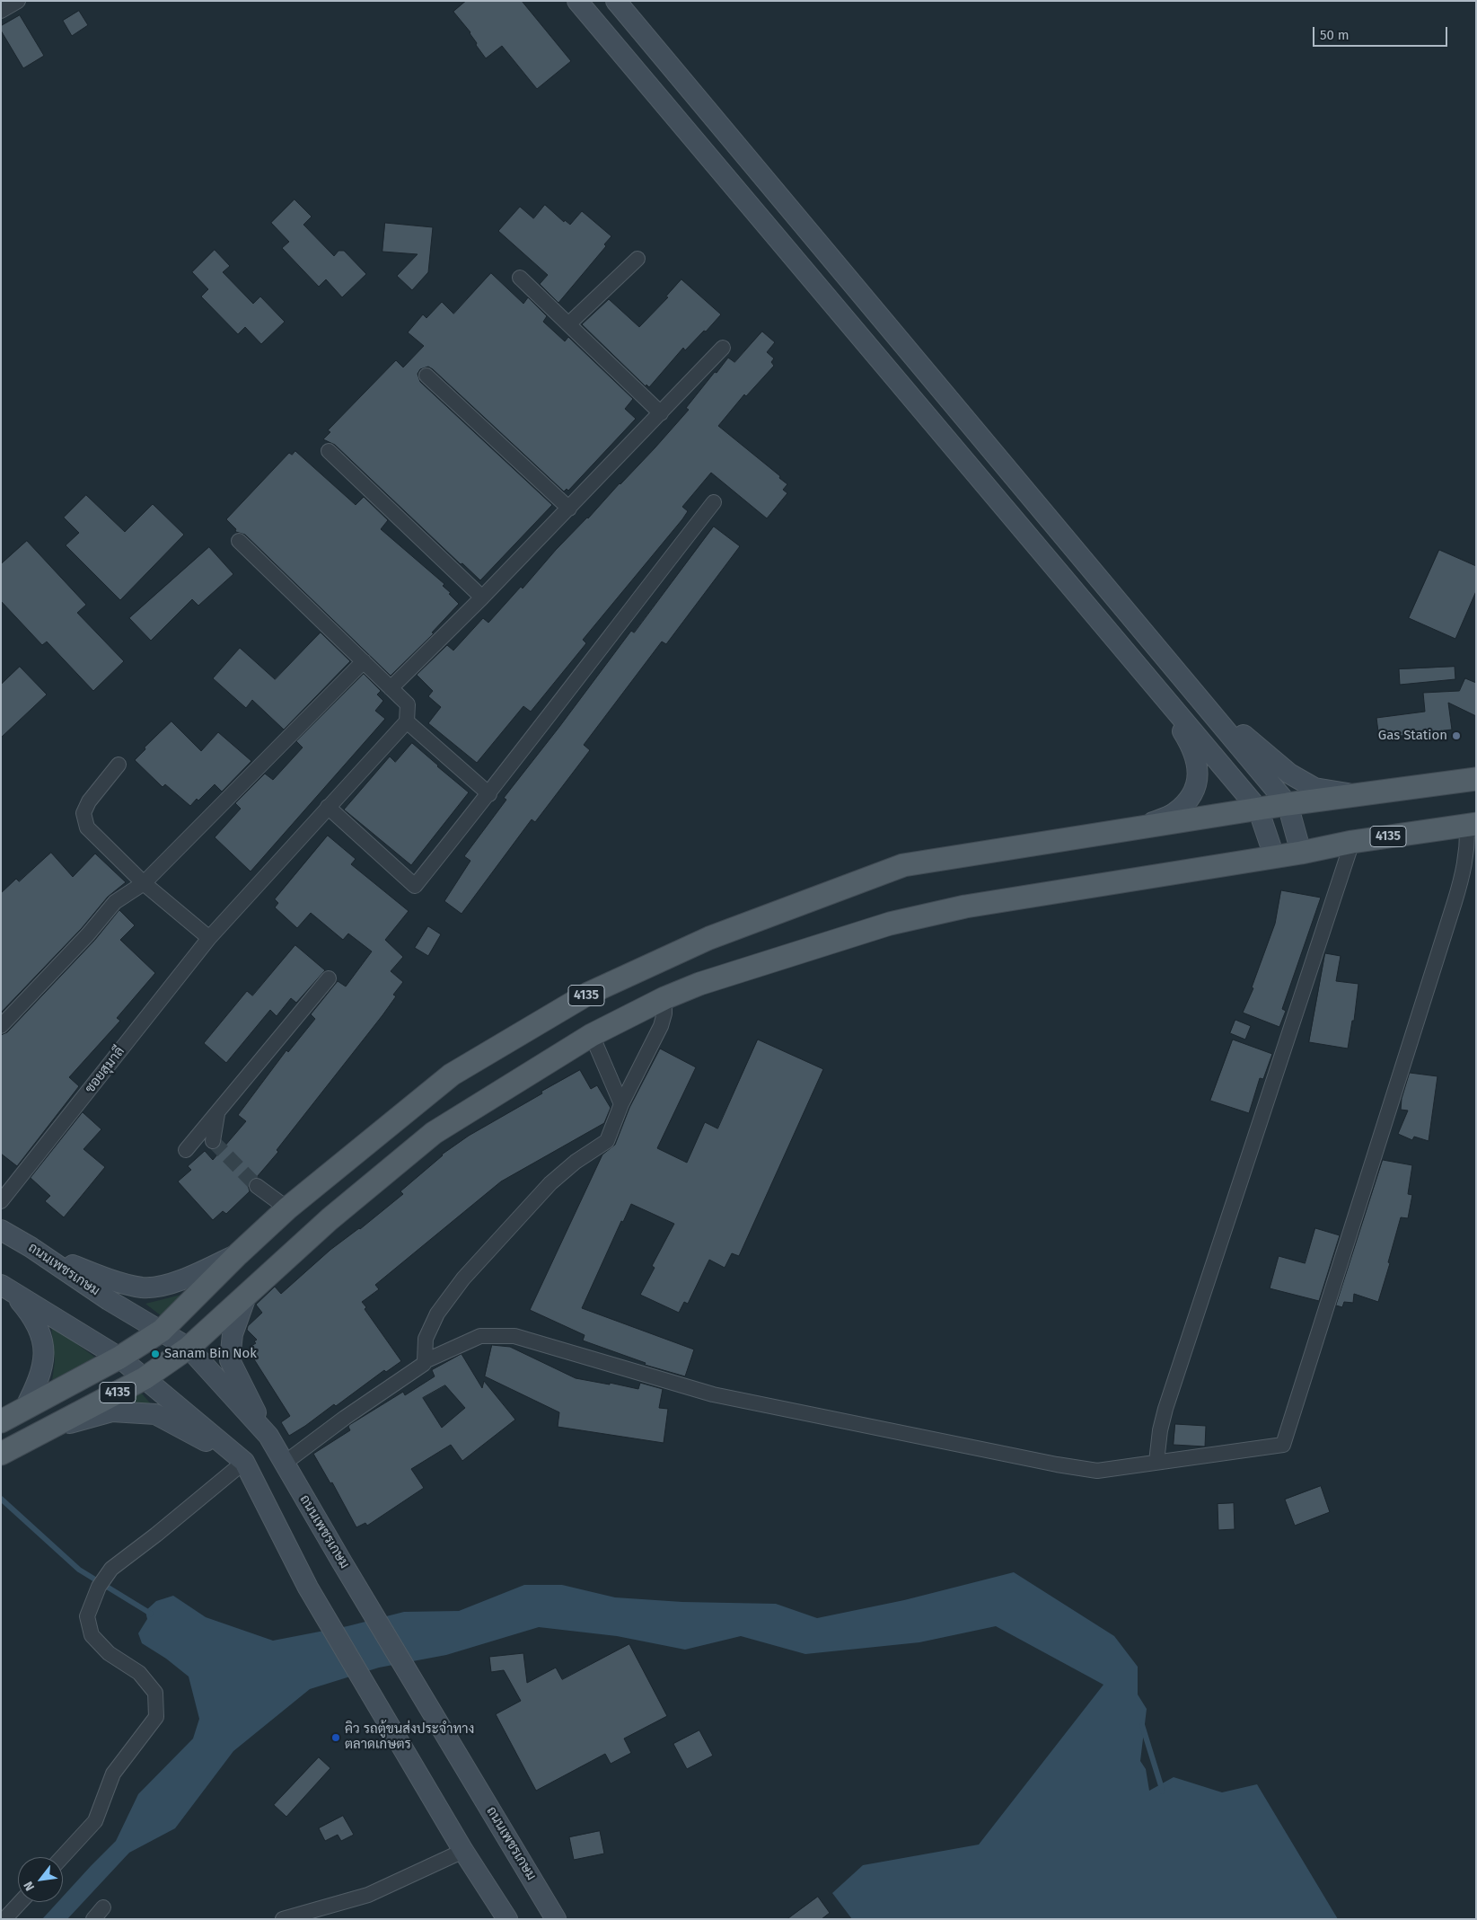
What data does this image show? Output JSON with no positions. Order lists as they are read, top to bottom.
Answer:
{
  "streets": {
    "main road": ["4135", "ถนนเพชรเกษม"],
    "street": ["ซอยสุมาลี"]
  },
  "crossings": [
    ["4135", "ถนนเพชรเกษม"]
  ],
  "places": ["Gas Station", "Sanam Bin Nok", "คิว รถตู้ขนส่งประจำทาง ตลาดเกษตร"],
  "scale_bar": "50 m",
  "north": "bottom left"
}
